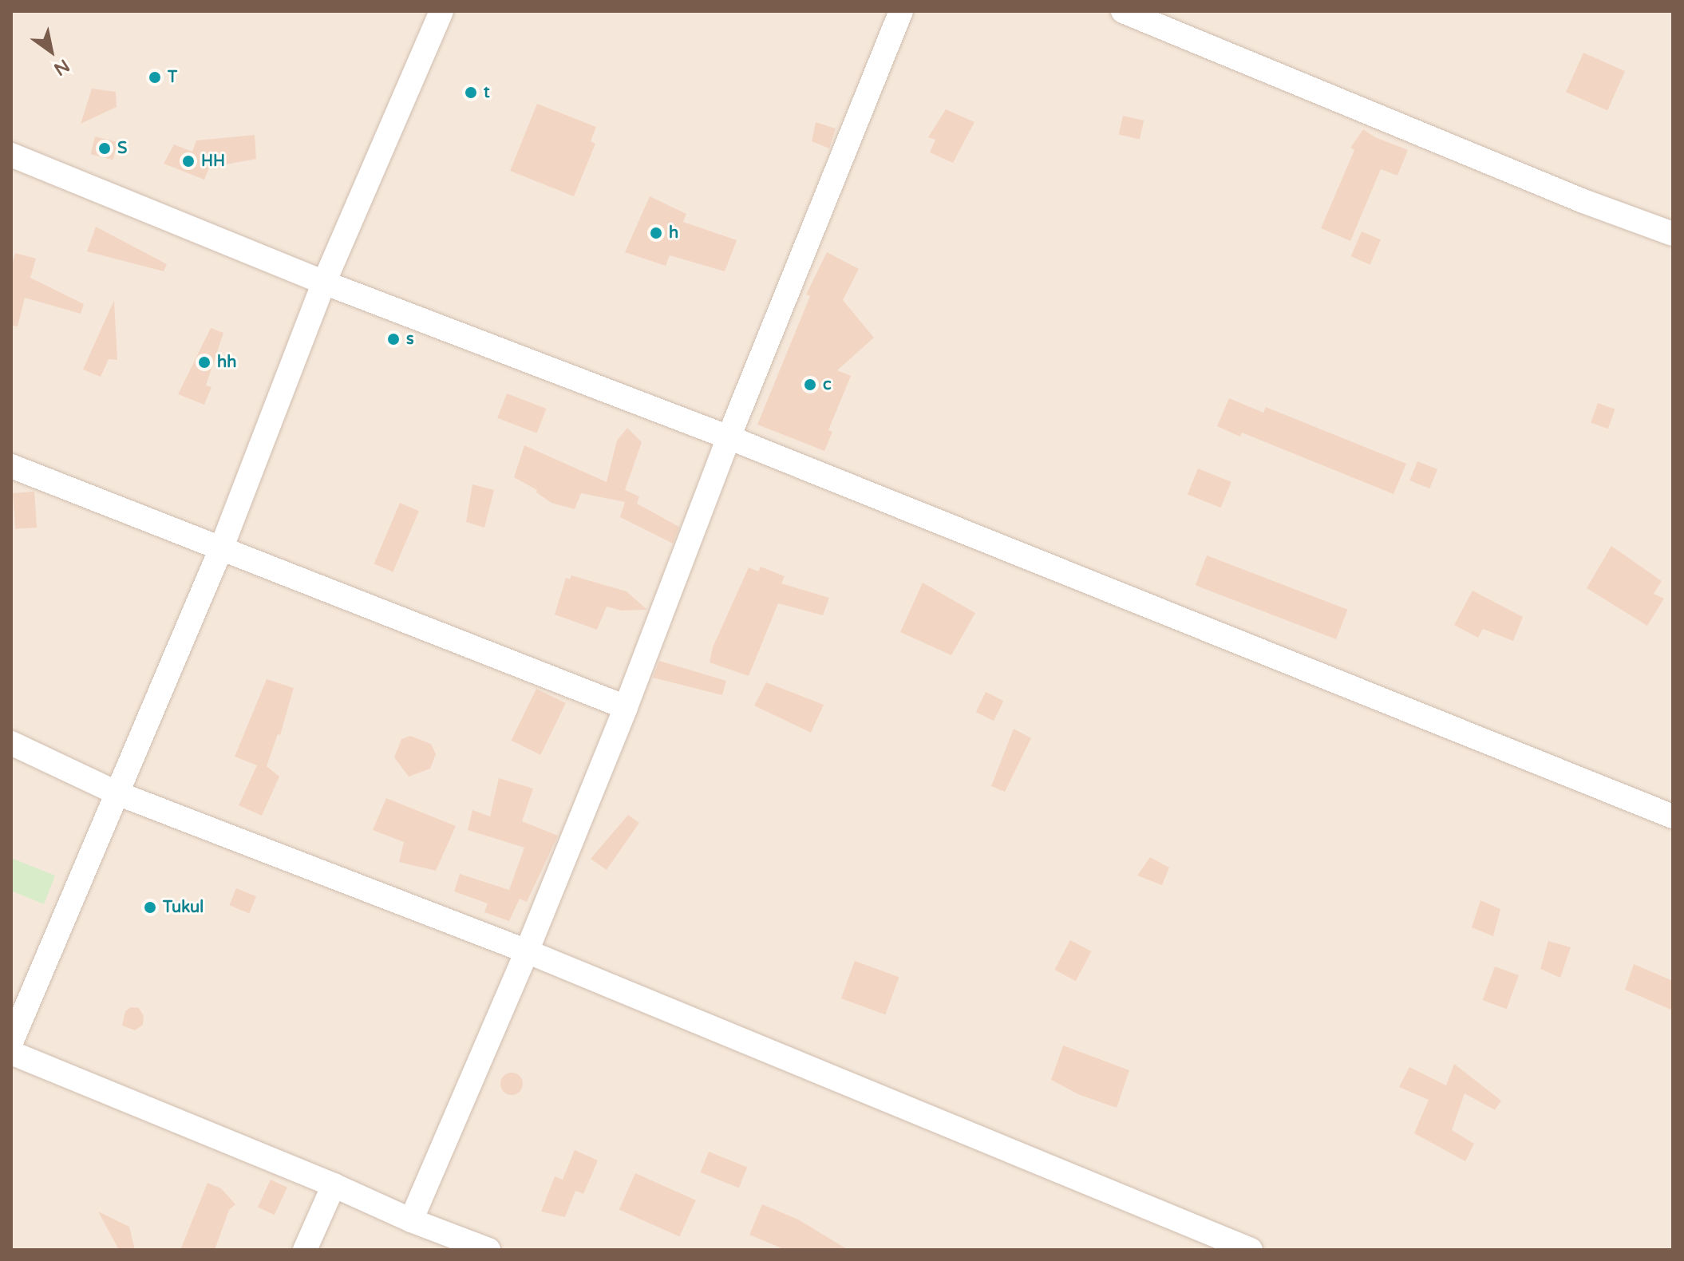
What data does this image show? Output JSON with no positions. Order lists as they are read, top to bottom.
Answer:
{
  "places": [
    "T",
    "t",
    "S",
    "HH",
    "h",
    "s",
    "hh",
    "c",
    "Tukul"
  ],
  "north": "bottom right"
}
